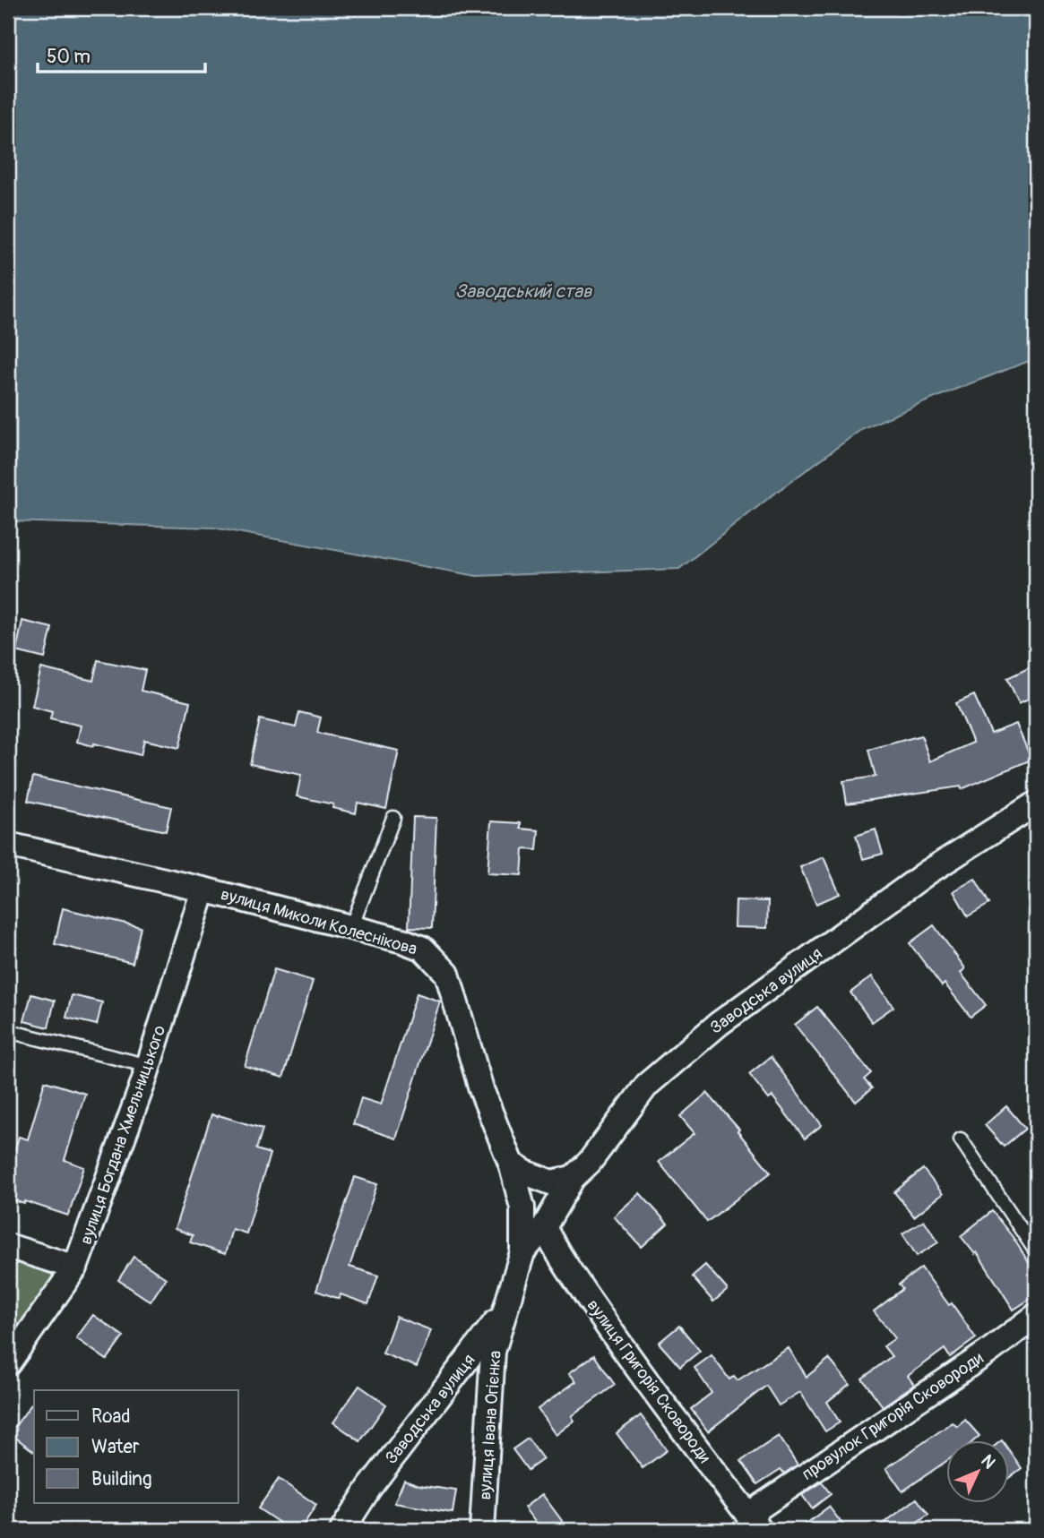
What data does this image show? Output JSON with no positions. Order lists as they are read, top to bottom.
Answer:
{
  "streets": {
    "street": [
      "вулиця Миколи Колеснікова",
      "Заводська вулиця",
      "вулиця Богдана Хмельницького",
      "вулиця Григорія Сковороди",
      "провулок Григорія Сковороди",
      "вулиця Івана Огієнка"
    ]
  },
  "crossings": [
    ["вулиця Миколи Колеснікова", "Заводська вулиця"],
    ["вулиця Миколи Колеснікова", "вулиця Богдана Хмельницького"],
    ["Заводська вулиця", "вулиця Григорія Сковороди"],
    ["Заводська вулиця", "вулиця Івана Огієнка"],
    ["вулиця Григорія Сковороди", "провулок Григорія Сковороди"]
  ],
  "water": ["Заводський став"],
  "legend": ["Road", "Water", "Building"],
  "scale_bar": "50 m",
  "north": "top right"
}
